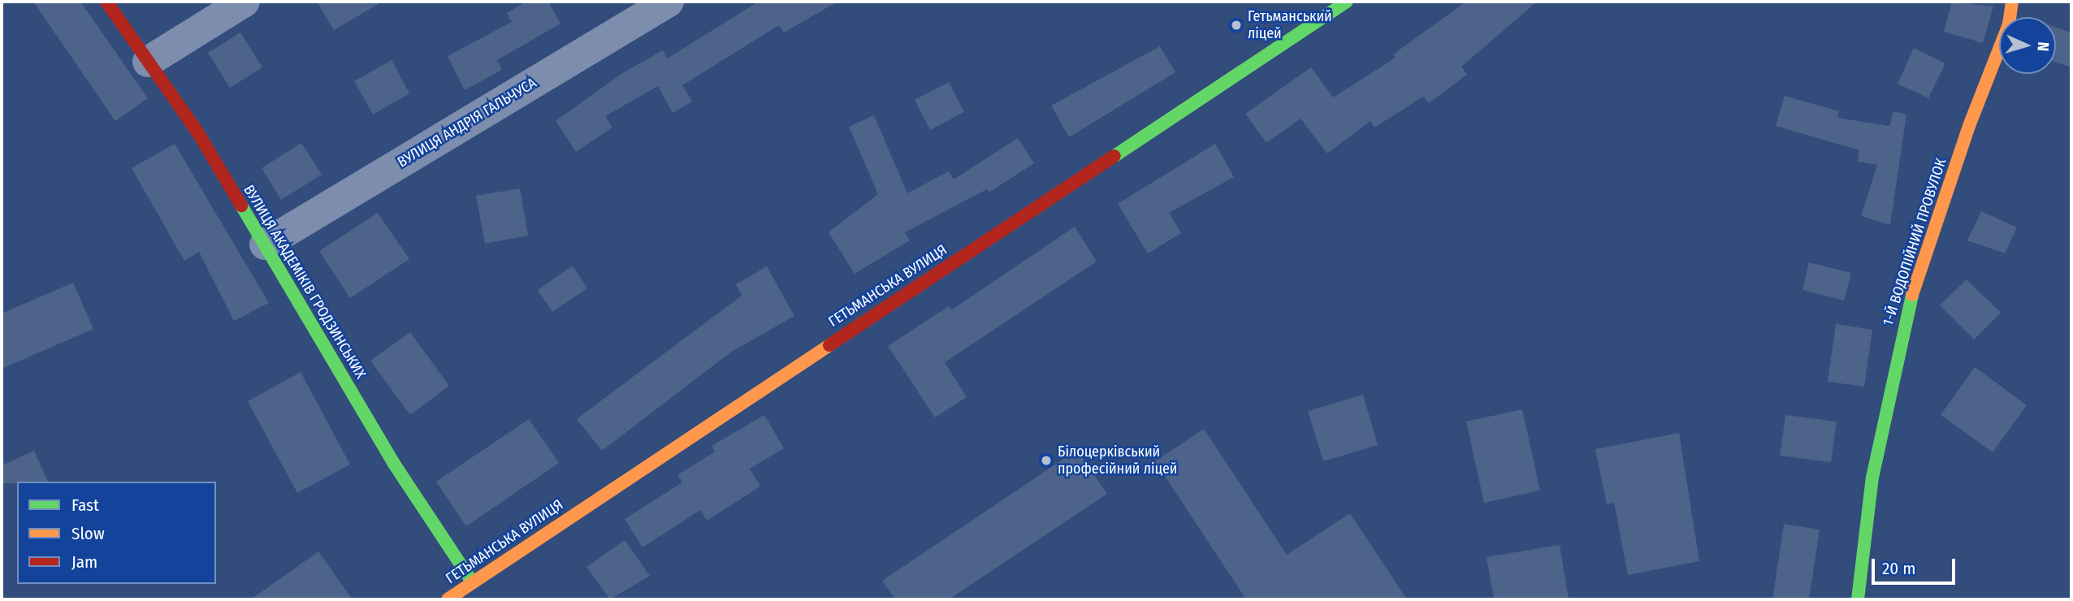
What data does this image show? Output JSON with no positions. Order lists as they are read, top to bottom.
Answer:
{
  "streets": {
    "street": [
      "ВУЛИЦЯ АНДРІЯ ГАЛЬЧУСА",
      "1-Й ВОДОПІЙНИЙ ПРОВУЛОК",
      "ВУЛИЦЯ АКАДЕМІКІВ ГРОДЗИНСЬКИХ",
      "ГЕТЬМАНСЬКА ВУЛИЦЯ"
    ]
  },
  "crossings": [
    ["ВУЛИЦЯ АНДРІЯ ГАЛЬЧУСА", "ВУЛИЦЯ АКАДЕМІКІВ ГРОДЗИНСЬКИХ"],
    ["ВУЛИЦЯ АКАДЕМІКІВ ГРОДЗИНСЬКИХ", "ГЕТЬМАНСЬКА ВУЛИЦЯ"]
  ],
  "places": ["Гетьманський ліцей", "Білоцерківський професійний ліцей"],
  "legend": ["Fast", "Slow", "Jam"],
  "scale_bar": "20 m",
  "north": "right"
}
